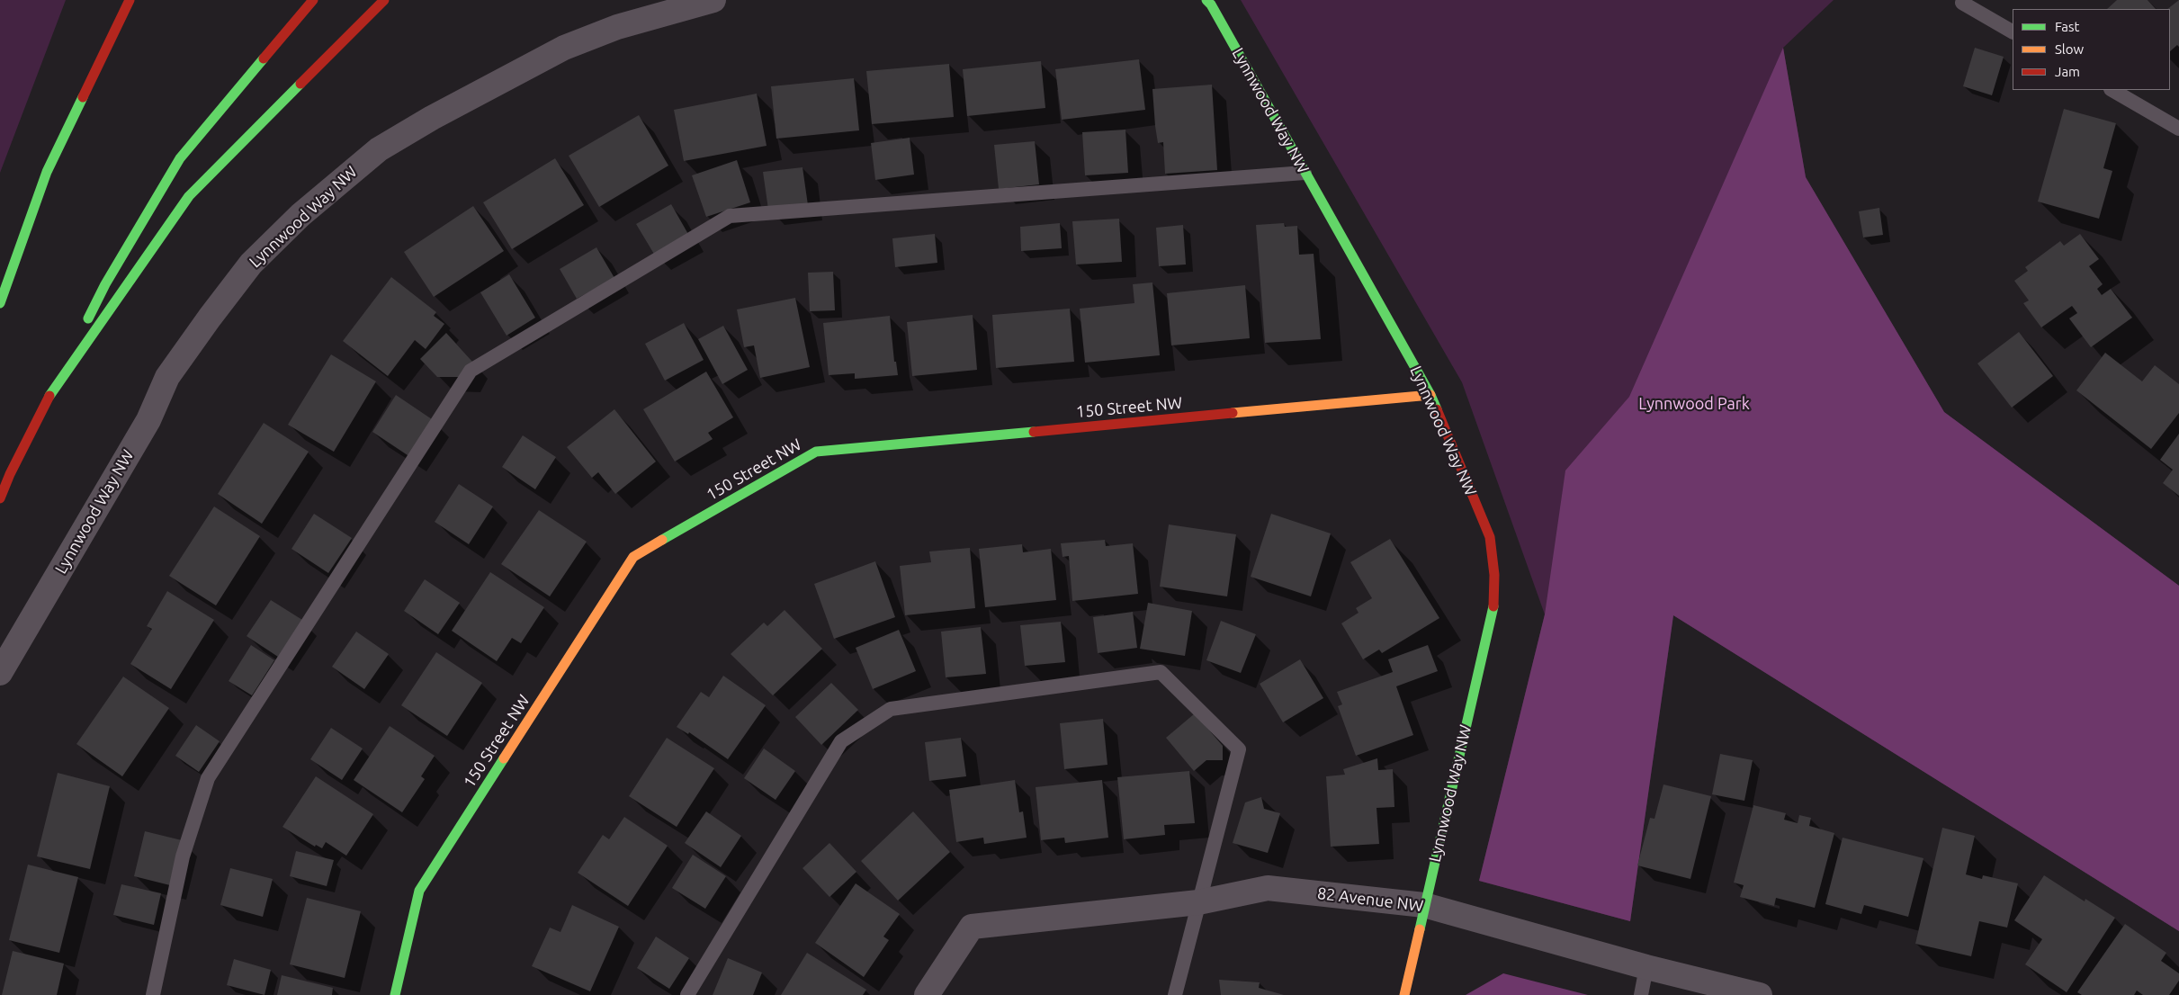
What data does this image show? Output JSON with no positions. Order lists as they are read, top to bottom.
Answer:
{
  "streets": {
    "main road": ["Lynnwood Way NW", "150 Street NW"],
    "street": ["82 Avenue NW"]
  },
  "crossings": [
    ["Lynnwood Way NW", "150 Street NW"],
    ["Lynnwood Way NW", "82 Avenue NW"]
  ],
  "parks": ["Lynnwood Park"],
  "legend": ["Fast", "Slow", "Jam"]
}
